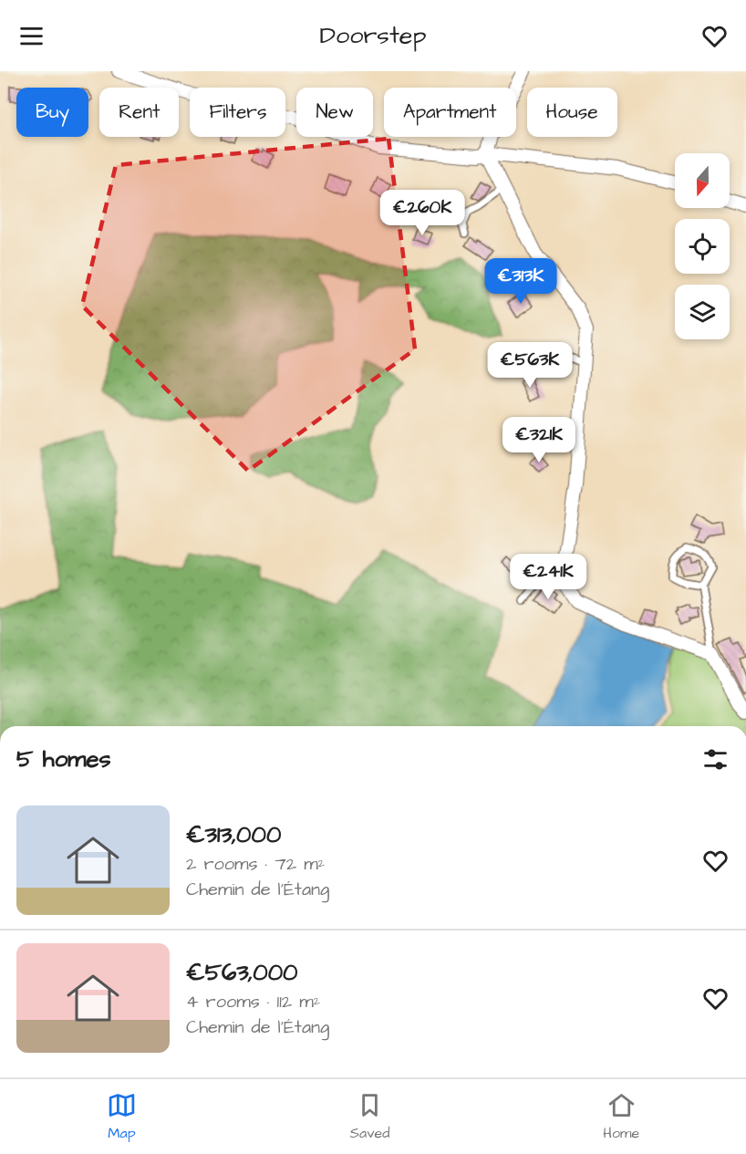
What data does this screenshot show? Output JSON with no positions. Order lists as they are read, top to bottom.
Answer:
{
  "north": "bottom",
  "page": {
    "header": "Doorstep",
    "chip": [
      "Buy",
      "Rent",
      "Filters",
      "New",
      "Apartment",
      "House"
    ],
    "price": [
      "€260K",
      "€313K",
      "€563K",
      "€321K",
      "€241K"
    ],
    "heading": "5 homes",
    "list": [
      {
        "name": "€313,000",
        "note": "2 rooms · 72 m² · Chemin de l'Étang"
      },
      {
        "name": "€563,000",
        "note": "4 rooms · 112 m² · Chemin de l'Étang"
      }
    ],
    "tabs": ["Map", "Saved", "Home"]
  }
}
